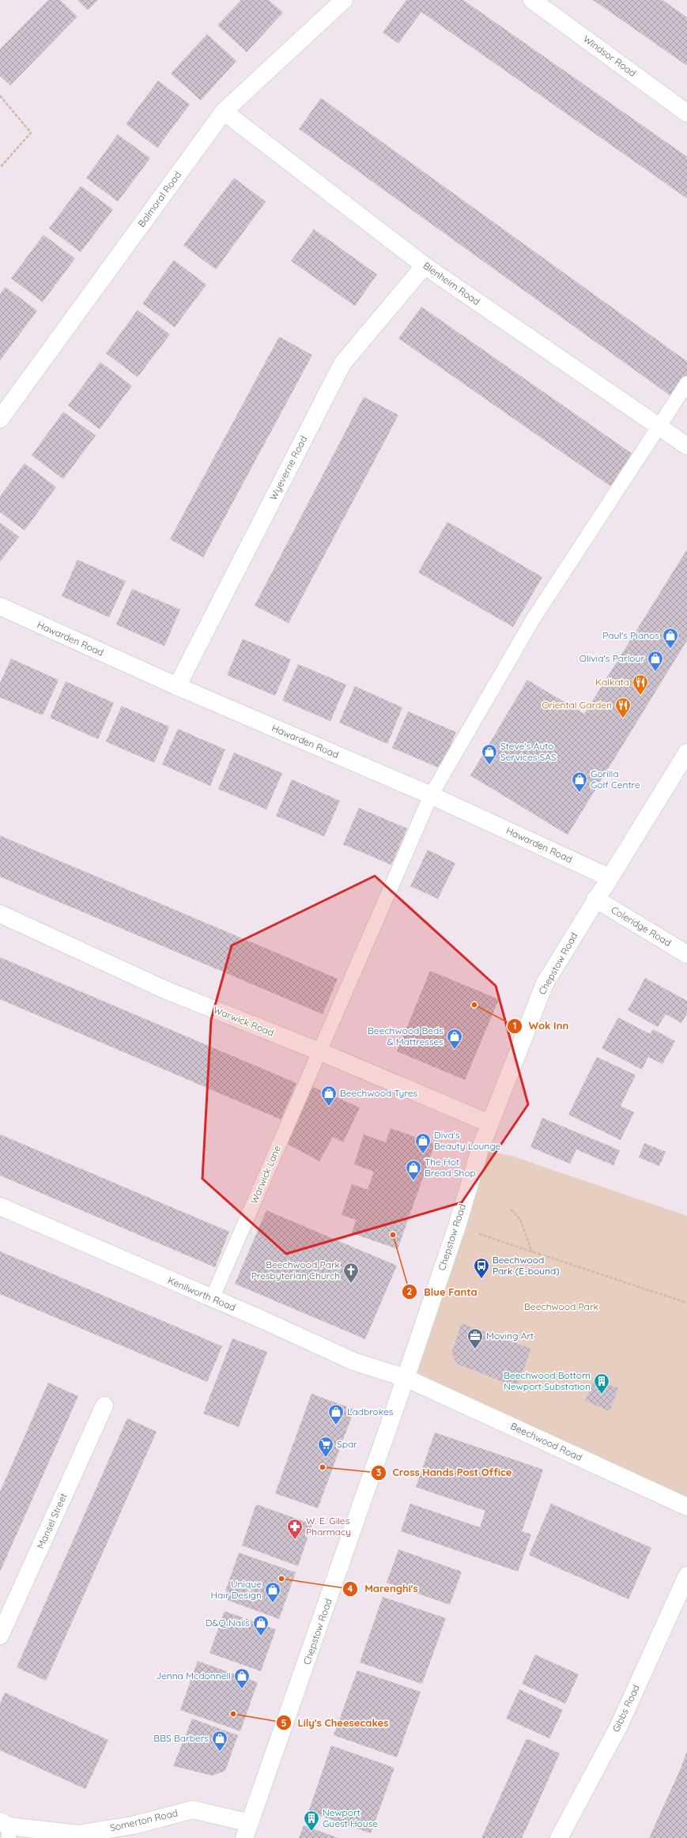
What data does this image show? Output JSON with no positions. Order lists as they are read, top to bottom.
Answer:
{
  "streets": {
    "street": [
      "Windsor Road",
      "Balmoral Road",
      "Blenheim Road",
      "Wyeverne Road",
      "Hawarden Road",
      "Coleridge Road",
      "Chepstow Road",
      "Warwick Road",
      "Kenilworth Road",
      "Beechwood Road",
      "Mansel Street",
      "Gibbs Road",
      "Somerton Road"
    ],
    "lane": ["Warwick Lane"]
  },
  "crossings": [
    ["Balmoral Road", "Blenheim Road"],
    ["Blenheim Road", "Wyeverne Road"],
    ["Blenheim Road", "Warwick Lane"],
    ["Wyeverne Road", "Hawarden Road"],
    ["Hawarden Road", "Chepstow Road"],
    ["Hawarden Road", "Warwick Lane"],
    ["Coleridge Road", "Chepstow Road"],
    ["Chepstow Road", "Warwick Road"],
    ["Chepstow Road", "Kenilworth Road"],
    ["Chepstow Road", "Beechwood Road"],
    ["Chepstow Road", "Somerton Road"],
    ["Warwick Road", "Warwick Lane"],
    ["Warwick Lane", "Kenilworth Road"],
    ["Kenilworth Road", "Beechwood Road"]
  ],
  "parks": ["Beechwood Park"],
  "places": {
    "shop": [
      "Paul's Pianos",
      "Olivia's Parlour",
      "Steve's Auto Services SAS",
      "Gorilla Golf Centre",
      "Beechwood Beds & Mattresses",
      "Beechwood Tyres",
      "Diva's Beauty Lounge",
      "The Hot Bread Shop",
      "Ladbrokes",
      "Unique Hair Design",
      "D&Q Nails",
      "Jenna Mcdonnell",
      "BBS Barbers"
    ],
    "restaurant": ["Kalkata", "Oriental Garden"],
    "other": [
      "Wok Inn",
      "Blue Fanta",
      "Cross Hands Post Office",
      "Marenghi's",
      "Lily's Cheesecakes"
    ],
    "bus stop": ["Beechwood Park (E-bound)"],
    "church": ["Beechwood Park Presbyterian Church"],
    "office": ["Moving Art"],
    "building": ["Beechwood Bottom Newport Substation", "Newport Guest House"],
    "supermarket": ["Spar"],
    "pharmacy": ["W. E. Giles Pharmacy"]
  }
}
